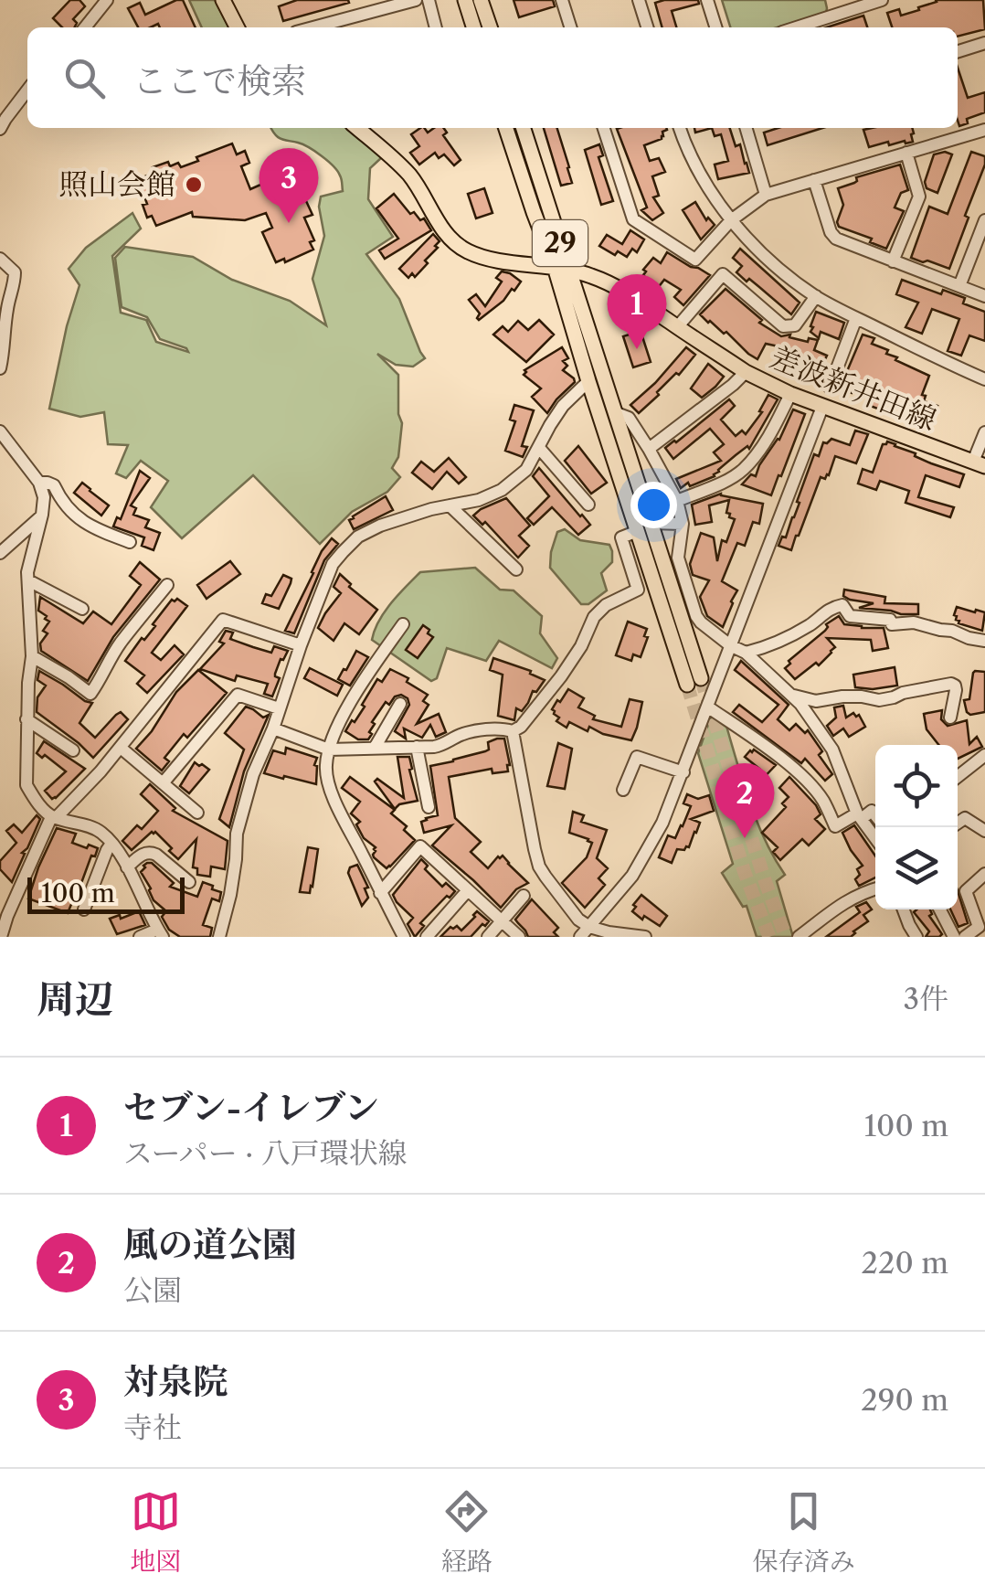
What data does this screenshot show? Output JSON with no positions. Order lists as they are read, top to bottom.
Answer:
{
  "streets": {
    "main road": ["29", "差波新井田線"]
  },
  "crossings": [
    ["29", "差波新井田線"]
  ],
  "places": ["照山会館"],
  "scale_bar": "100 m",
  "page": {
    "search": "ここで検索",
    "pins": ["3", "1", "2"],
    "scale": "100 m",
    "heading": ["周辺", "3件"],
    "list": [
      {
        "mark": "1",
        "name": "セブン-イレブン",
        "note": "スーパー · 八戸環状線",
        "value": "100 m"
      },
      {
        "mark": "2",
        "name": "風の道公園",
        "note": "公園",
        "value": "220 m"
      },
      {
        "mark": "3",
        "name": "対泉院",
        "note": "寺社",
        "value": "290 m"
      }
    ],
    "nav": ["地図", "経路", "保存済み"]
  }
}
